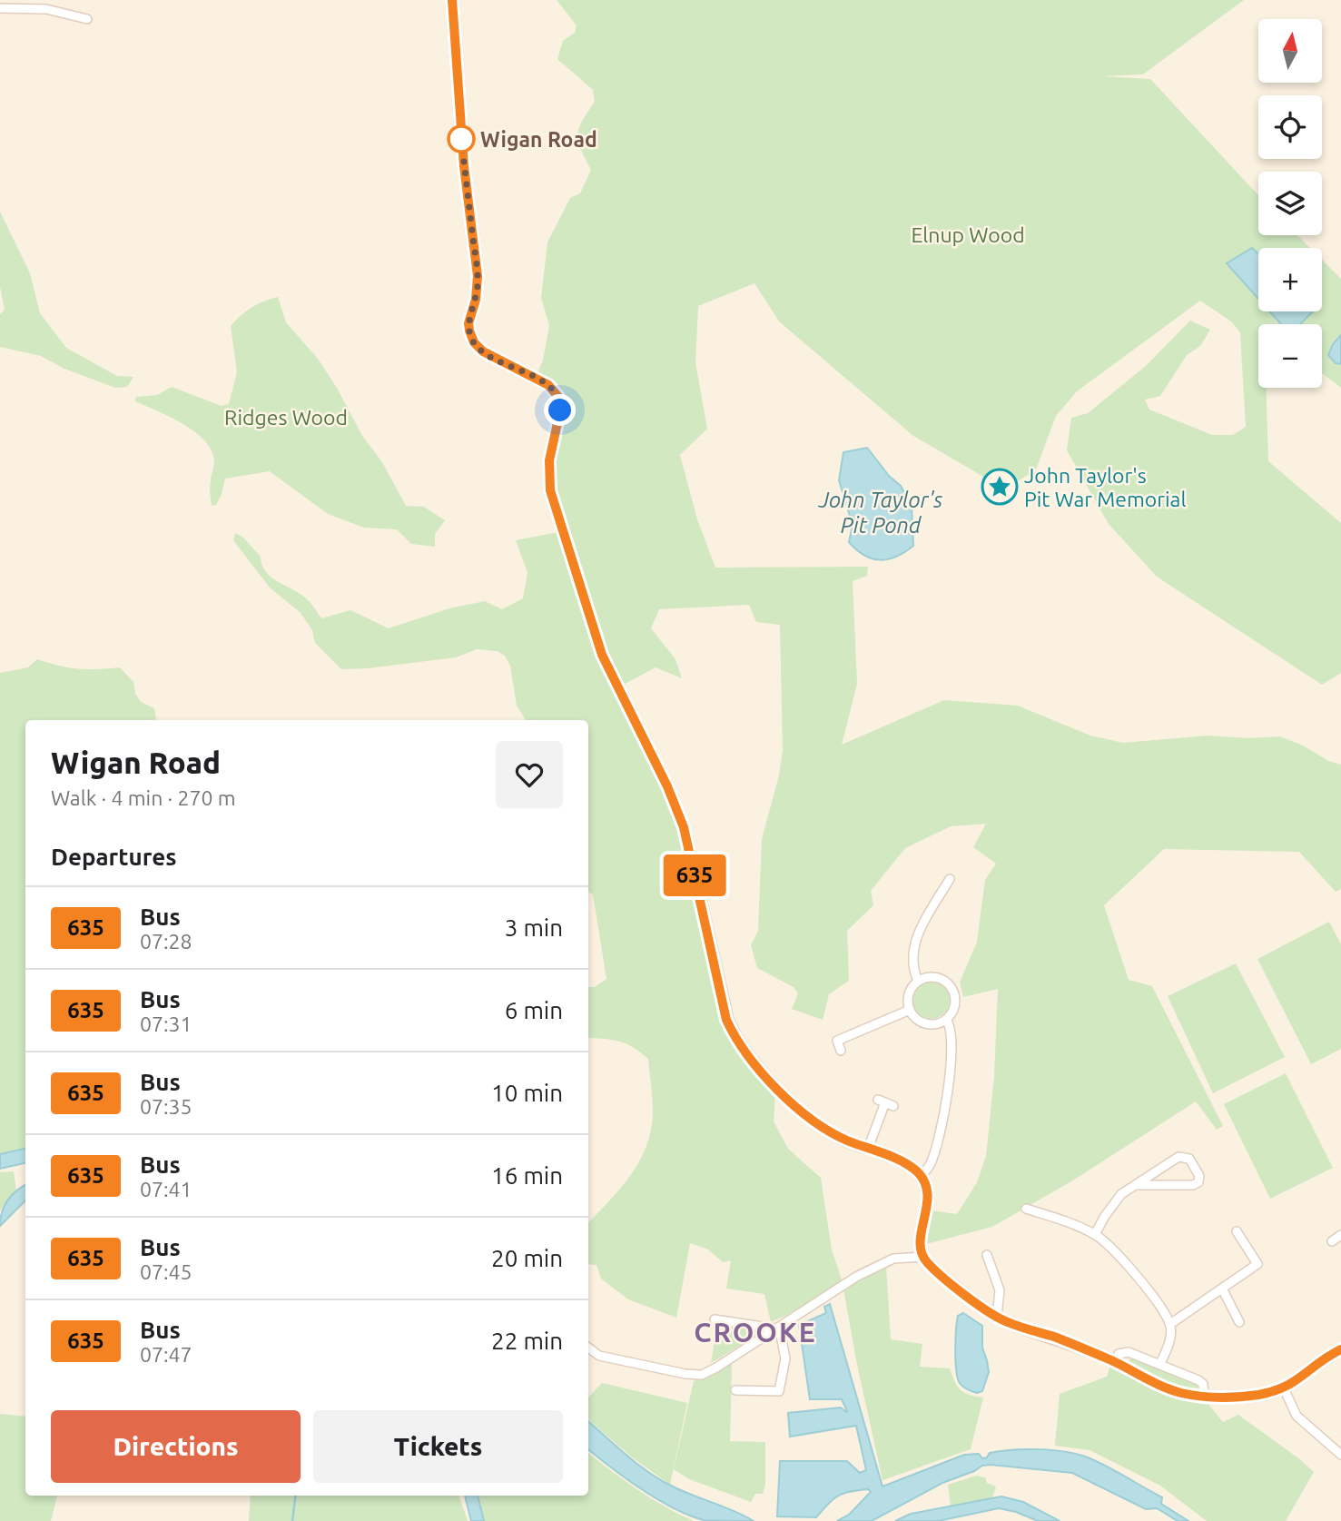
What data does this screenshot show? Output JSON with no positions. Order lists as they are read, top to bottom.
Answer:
{
  "districts": ["CROOKE"],
  "water": ["John Taylor's Pit Pond"],
  "parks": ["Elnup Wood", "Ridges Wood"],
  "places": {
    "other": ["Wigan Road"],
    "place": ["John Taylor's Pit War Memorial"]
  },
  "lines": ["bus line 635"],
  "north": "top",
  "page": {
    "on_map": "635",
    "map_buttons": ["+", "−"],
    "heading": [
      ["Wigan Road", "Walk · 4 min · 270 m"],
      "Departures"
    ],
    "list": [
      {
        "mark": "635",
        "name": "Bus",
        "note": "07:28",
        "value": "3 min"
      },
      {
        "mark": "635",
        "name": "Bus",
        "note": "07:31",
        "value": "6 min"
      },
      {
        "mark": "635",
        "name": "Bus",
        "note": "07:35",
        "value": "10 min"
      },
      {
        "mark": "635",
        "name": "Bus",
        "note": "07:41",
        "value": "16 min"
      },
      {
        "mark": "635",
        "name": "Bus",
        "note": "07:45",
        "value": "20 min"
      },
      {
        "mark": "635",
        "name": "Bus",
        "note": "07:47",
        "value": "22 min"
      }
    ],
    "buttons": ["Directions", "Tickets"]
  }
}
